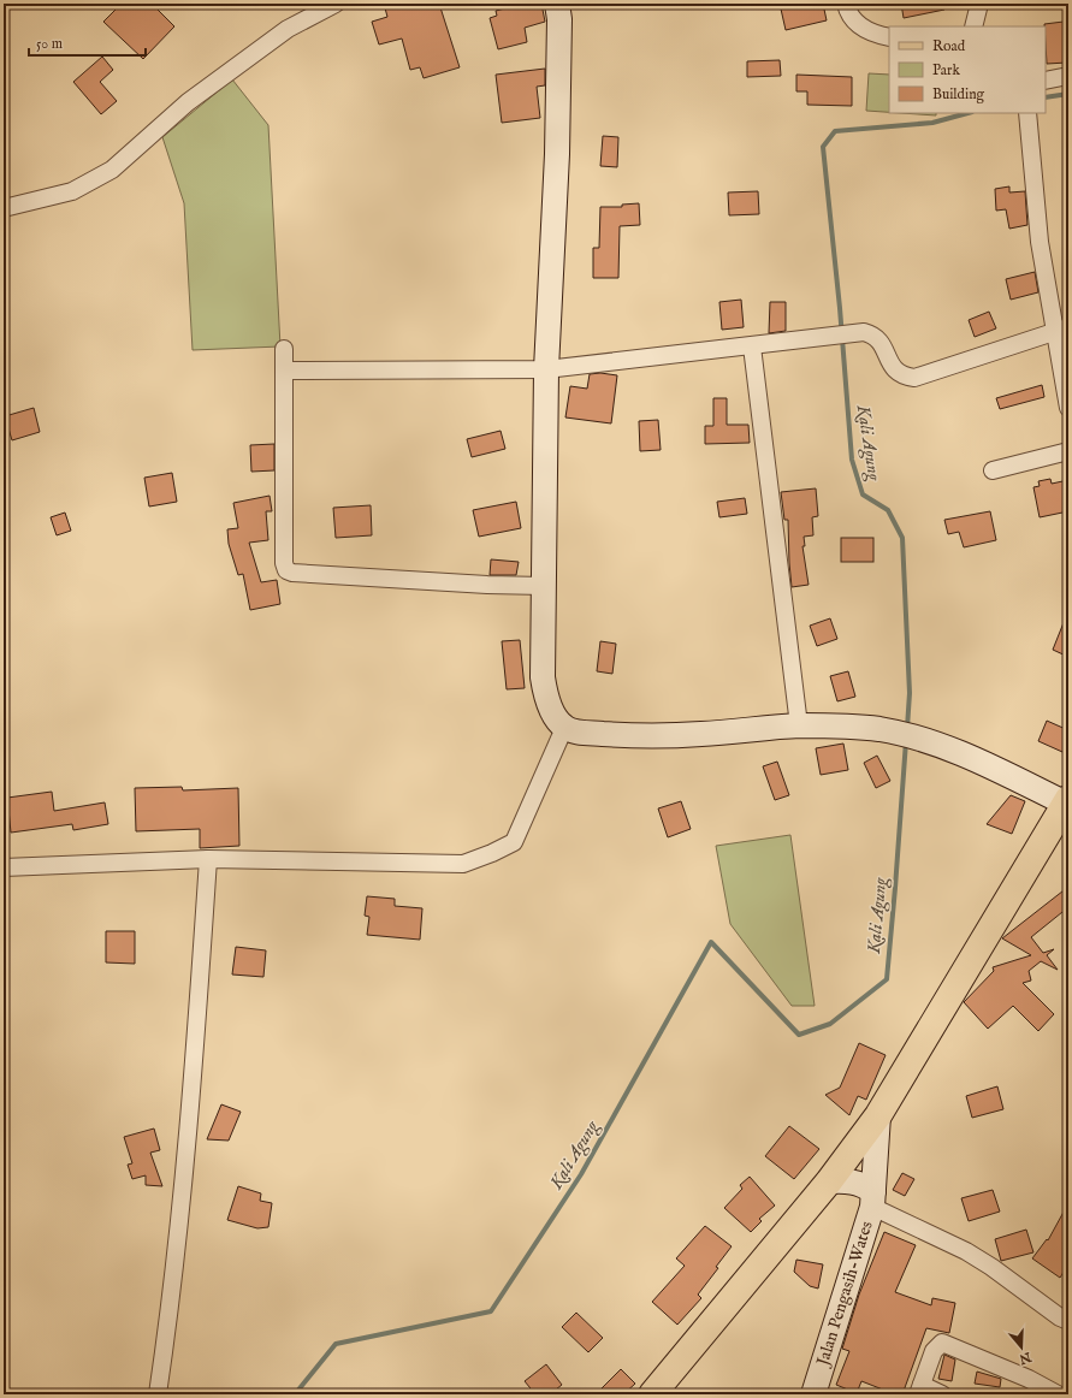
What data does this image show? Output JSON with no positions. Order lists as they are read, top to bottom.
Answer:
{
  "streets": {
    "street": ["Jalan Pengasih-Wates"]
  },
  "water": ["Kali Agung"],
  "legend": ["Road", "Park", "Building"],
  "scale_bar": "50 m",
  "north": "bottom"
}
